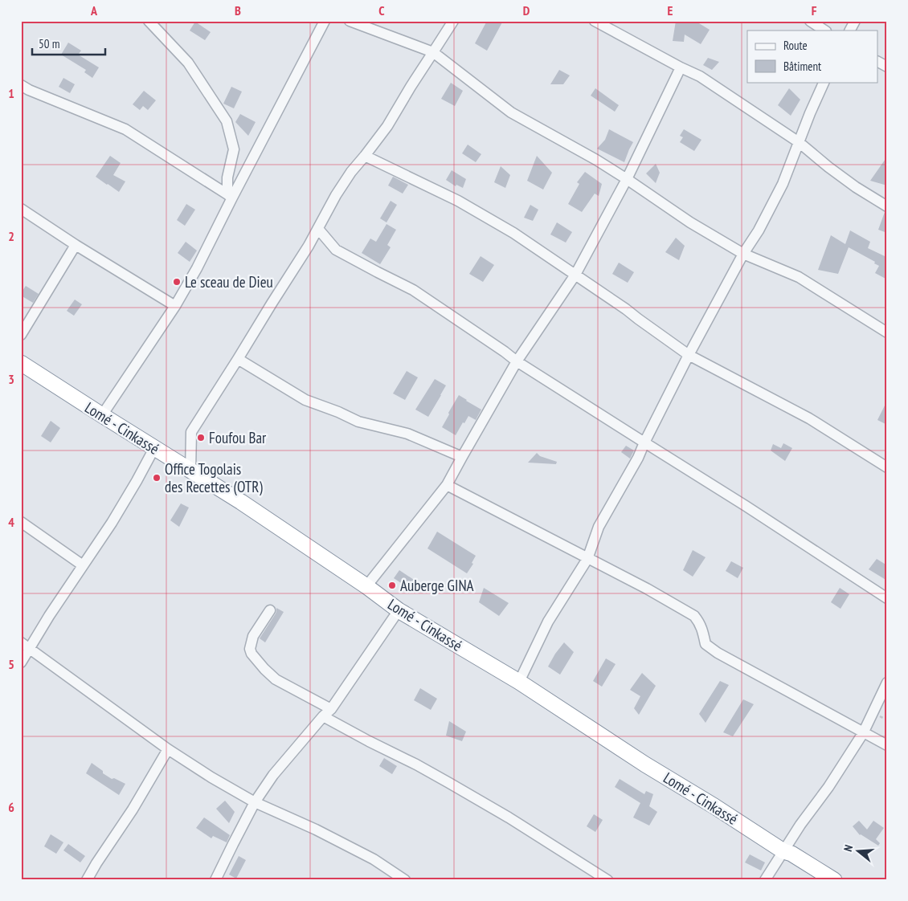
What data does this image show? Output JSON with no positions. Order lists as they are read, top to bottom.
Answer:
{
  "streets": {
    "highway": ["Lomé - Cinkassé"]
  },
  "places": [
    "Le sceau de Dieu",
    "Foufou Bar",
    "Office Togolais des Recettes (OTR)",
    "Auberge GINA"
  ],
  "legend": ["Route", "Bâtiment"],
  "scale_bar": "50 m",
  "north": "left",
  "grid": {
    "columns": [
      "A",
      "B",
      "C",
      "D",
      "E",
      "F"
    ],
    "rows": [
      "1",
      "2",
      "3",
      "4",
      "5",
      "6"
    ]
  }
}
